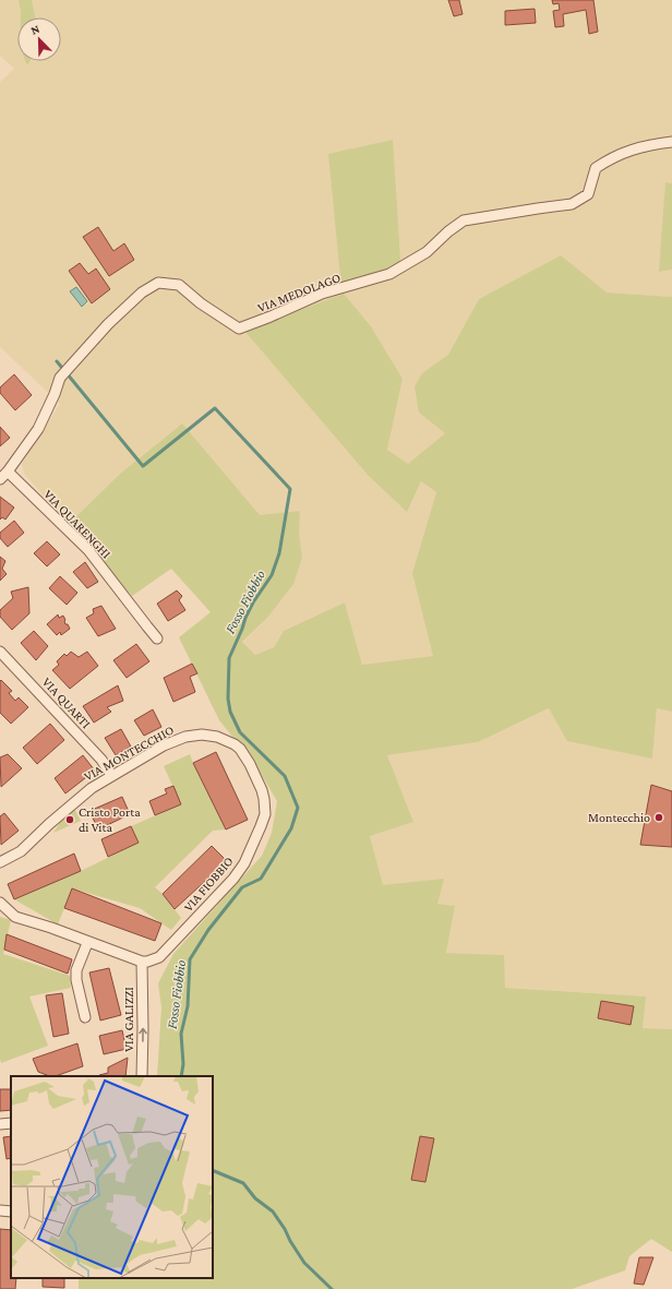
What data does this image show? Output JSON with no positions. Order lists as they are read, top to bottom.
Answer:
{
  "streets": {
    "street": [
      "VIA MEDOLAGO",
      "VIA QUARENGHI",
      "VIA QUARTI",
      "VIA MONTECCHIO",
      "VIA FIOBBIO",
      "VIA GALIZZI"
    ]
  },
  "crossings": [
    ["VIA MEDOLAGO", "VIA QUARENGHI"],
    ["VIA QUARTI", "VIA MONTECCHIO"],
    ["VIA MONTECCHIO", "VIA FIOBBIO"],
    ["VIA FIOBBIO", "VIA GALIZZI"]
  ],
  "water": ["Fosso Fiobbio"],
  "places": ["Montecchio", "Cristo Porta di Vita"],
  "north": "top left"
}
